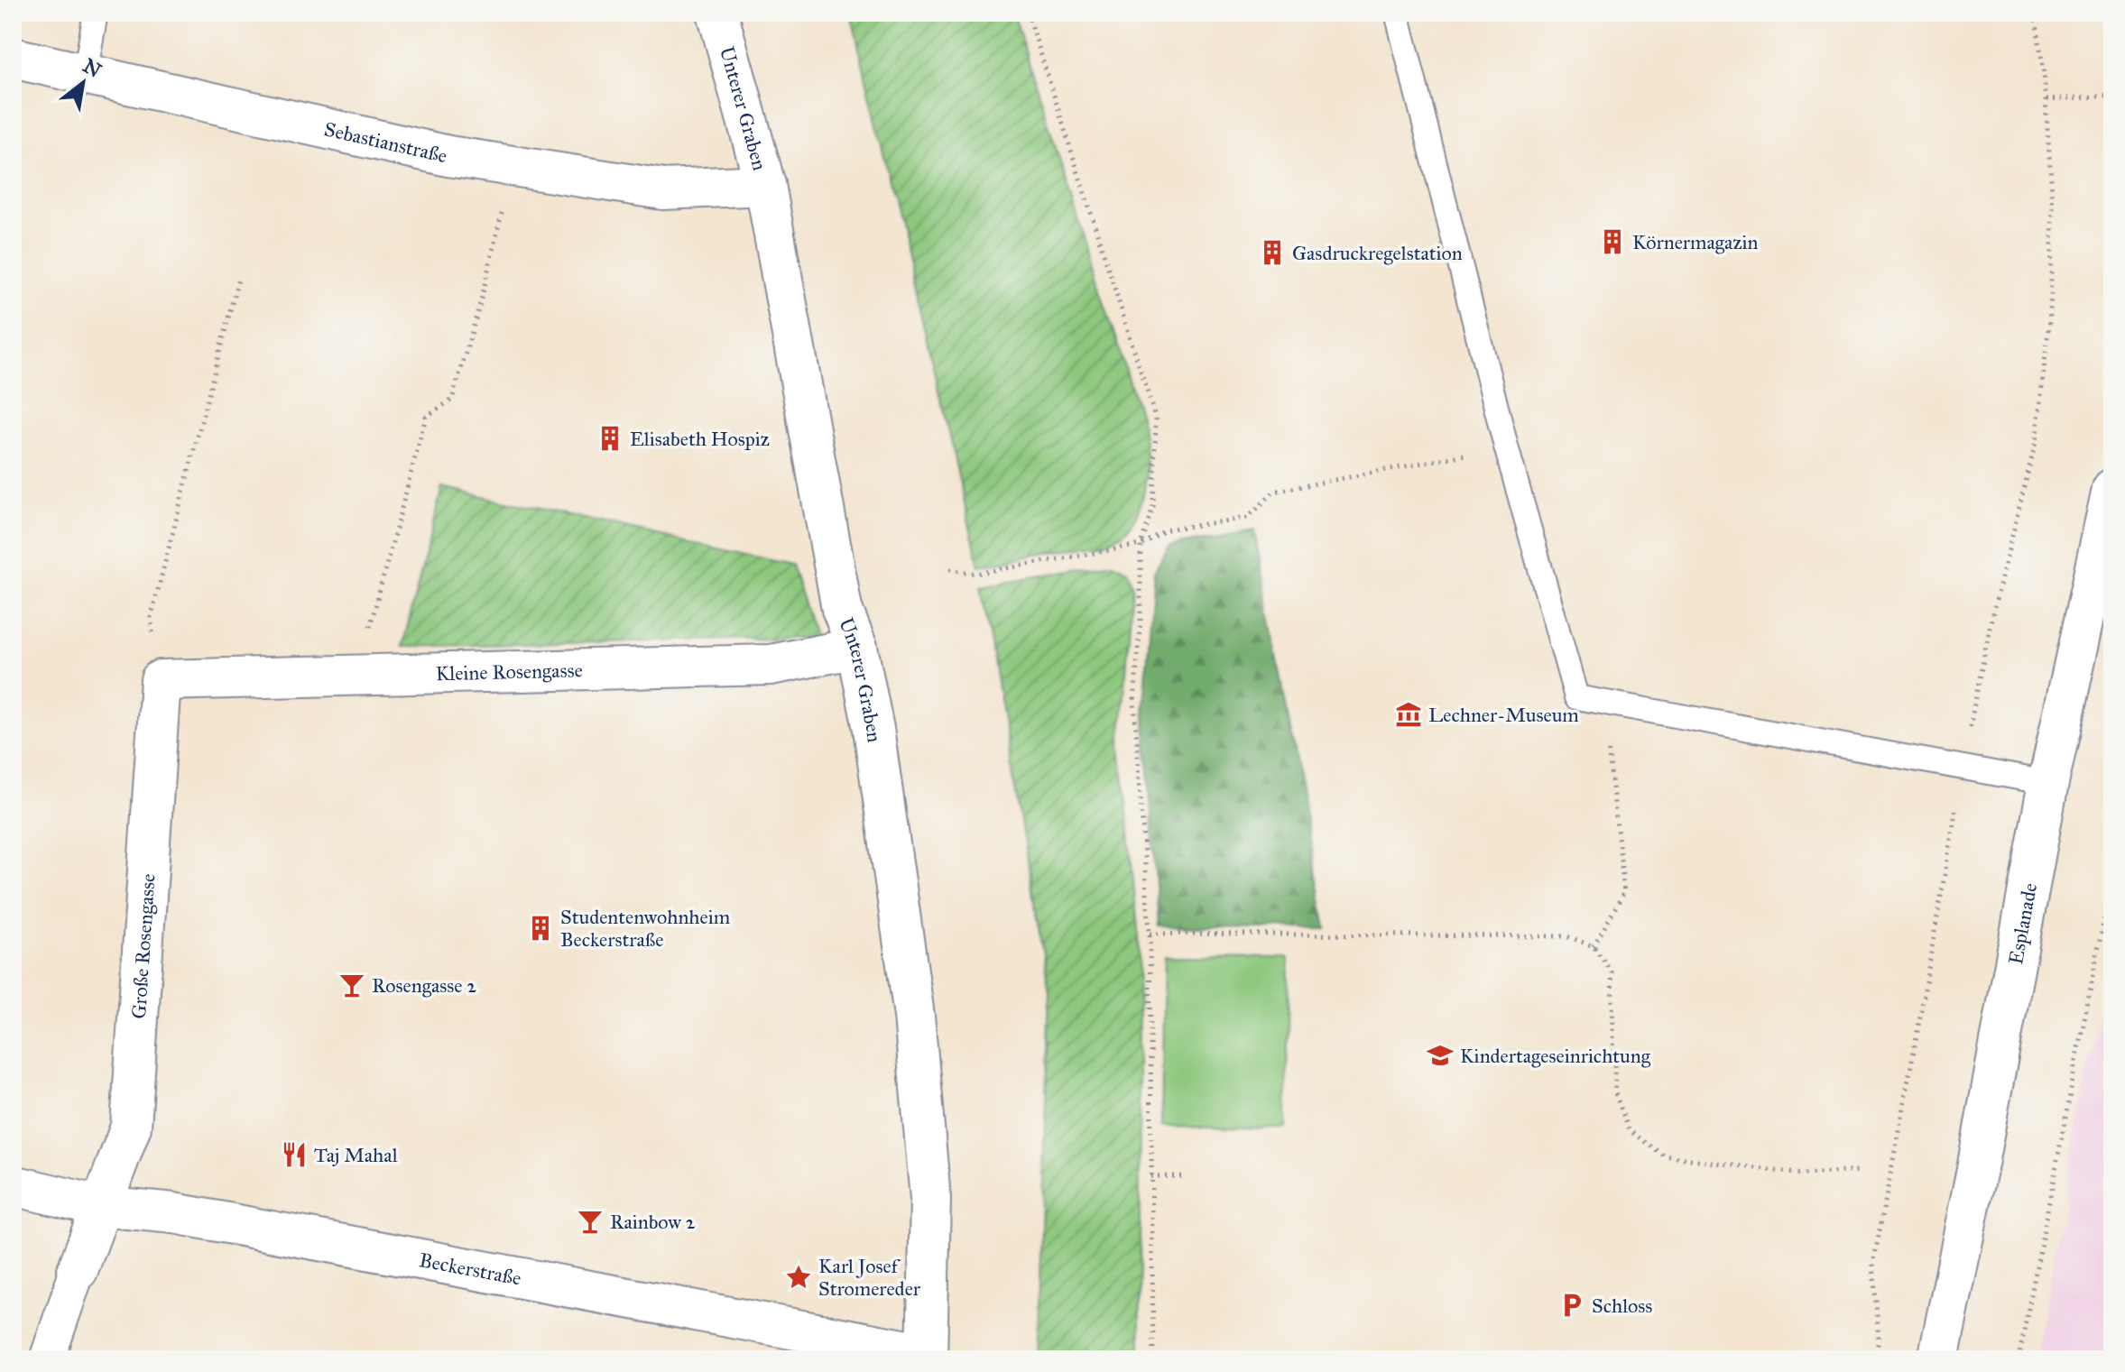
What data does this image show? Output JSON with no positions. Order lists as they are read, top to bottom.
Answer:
{
  "streets": {
    "street": [
      "Unterer Graben",
      "Sebastianstraße",
      "Kleine Rosengasse",
      "Esplanade",
      "Große Rosengasse",
      "Beckerstraße"
    ]
  },
  "crossings": [
    ["Unterer Graben", "Sebastianstraße"],
    ["Unterer Graben", "Kleine Rosengasse"],
    ["Unterer Graben", "Beckerstraße"],
    ["Kleine Rosengasse", "Große Rosengasse"],
    ["Große Rosengasse", "Beckerstraße"]
  ],
  "places": {
    "building": [
      "Körnermagazin",
      "Gasdruckregelstation",
      "Elisabeth Hospiz",
      "Studentenwohnheim Beckerstraße"
    ],
    "museum": ["Lechner-Museum"],
    "bar": ["Rosengasse 2", "Rainbow 2"],
    "school or university": ["Kindertageseinrichtung"],
    "restaurant": ["Taj Mahal"],
    "place": ["Karl Josef Stromereder"],
    "parking": ["Schloss"]
  },
  "north": "top right"
}
